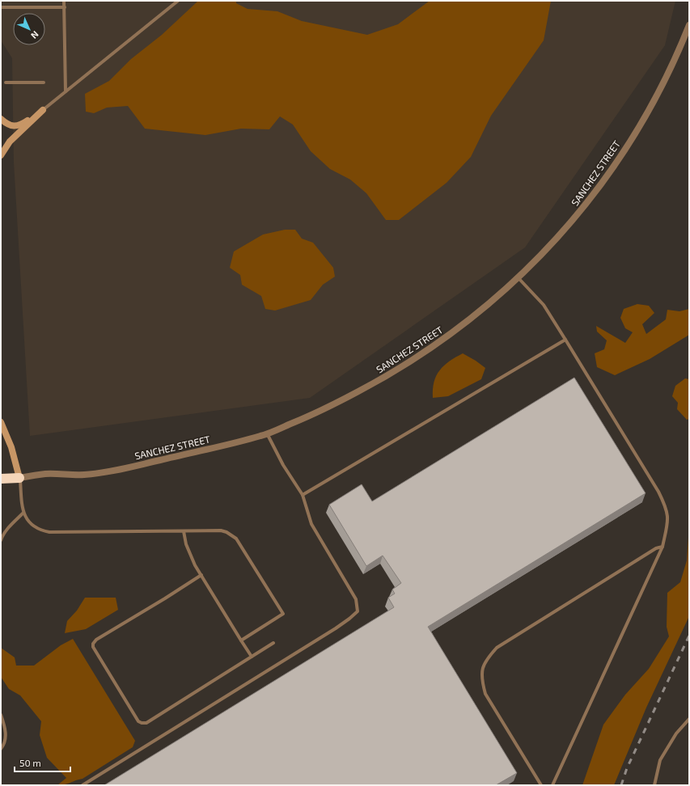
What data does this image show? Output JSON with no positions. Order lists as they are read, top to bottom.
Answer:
{
  "streets": {
    "street": ["SANCHEZ STREET"]
  },
  "scale_bar": "50 m",
  "north": "bottom right"
}
